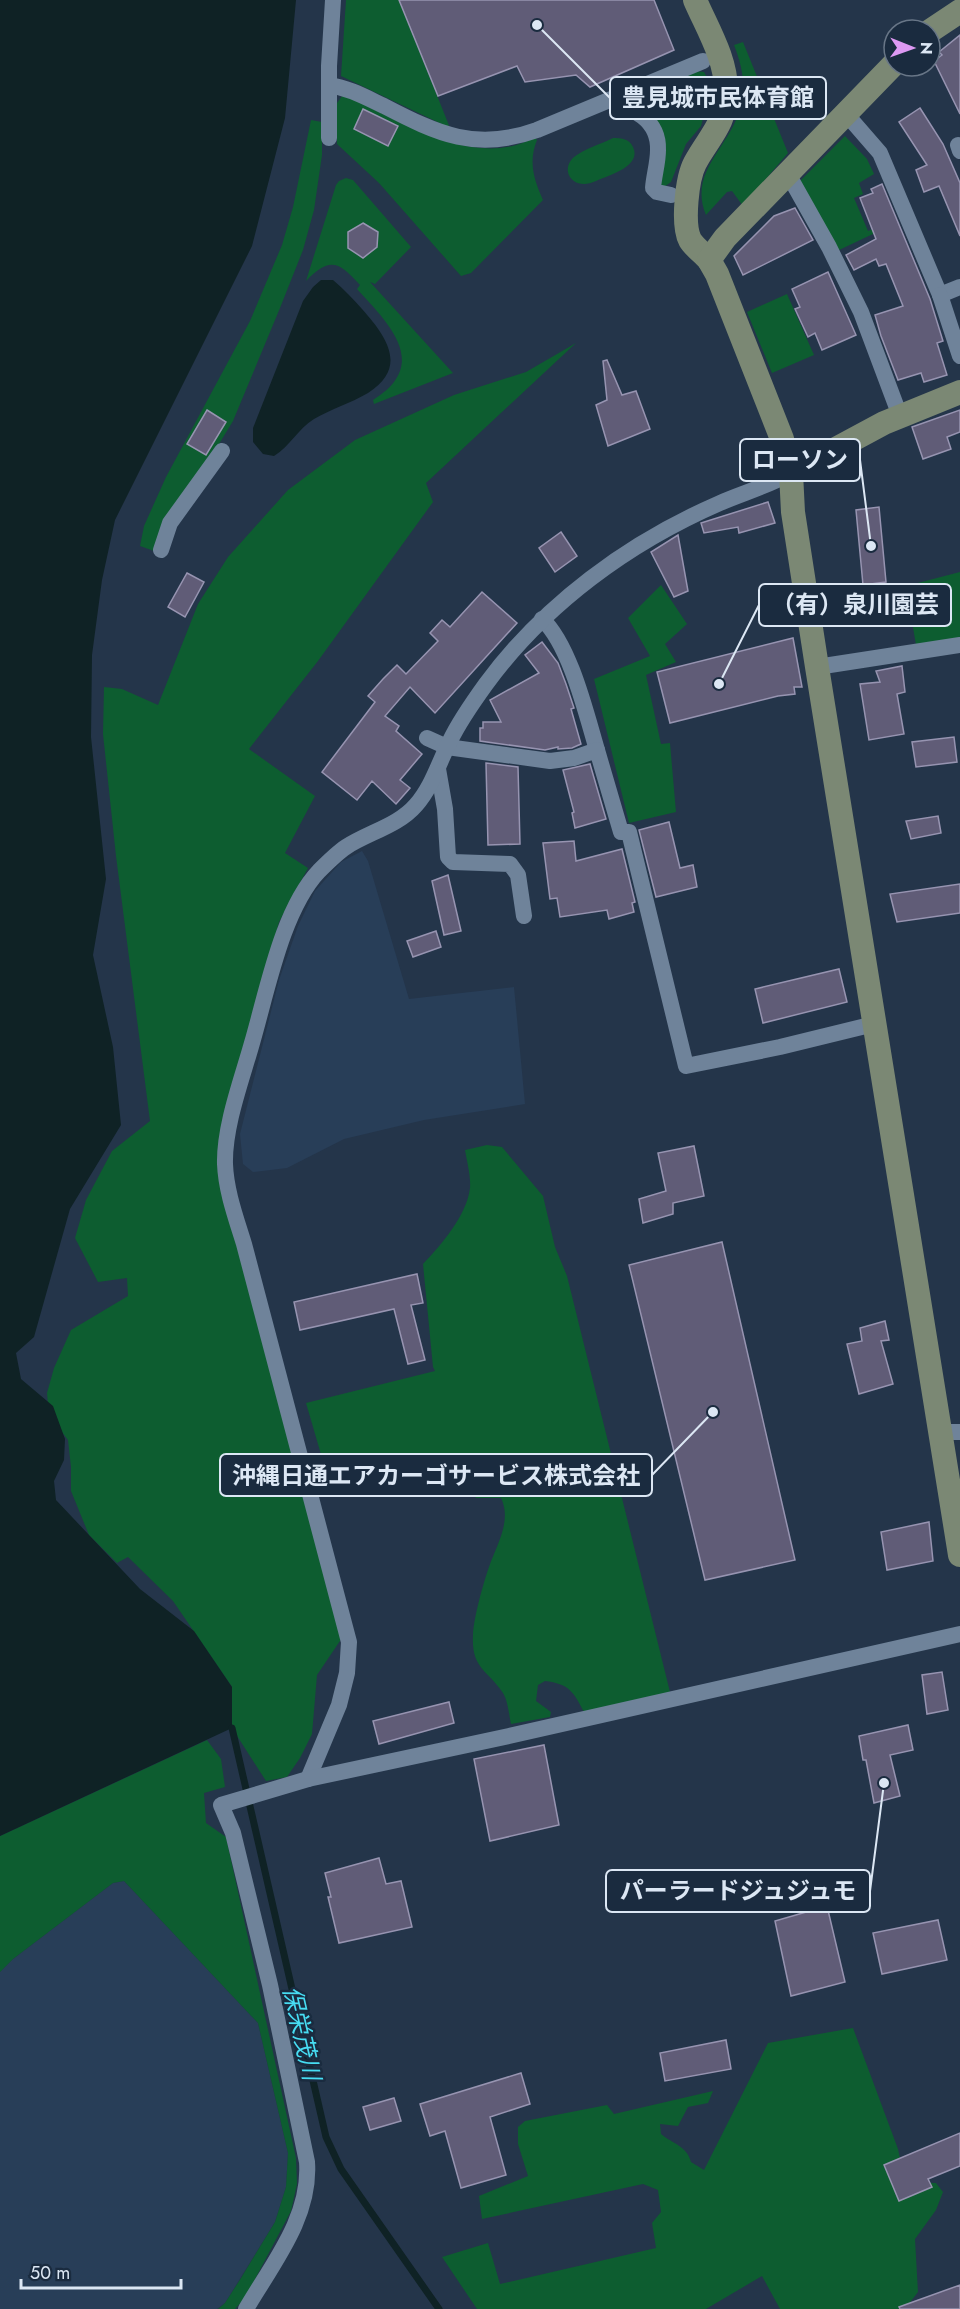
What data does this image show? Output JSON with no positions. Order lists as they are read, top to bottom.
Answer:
{
  "water": ["保栄茂川"],
  "places": [
    "豊見城市民体育館",
    "ローソン",
    "（有）泉川園芸",
    "沖縄日通エアカーゴサービス株式会社",
    "パーラードジュジュモ"
  ],
  "scale_bar": "50 m",
  "north": "right"
}
